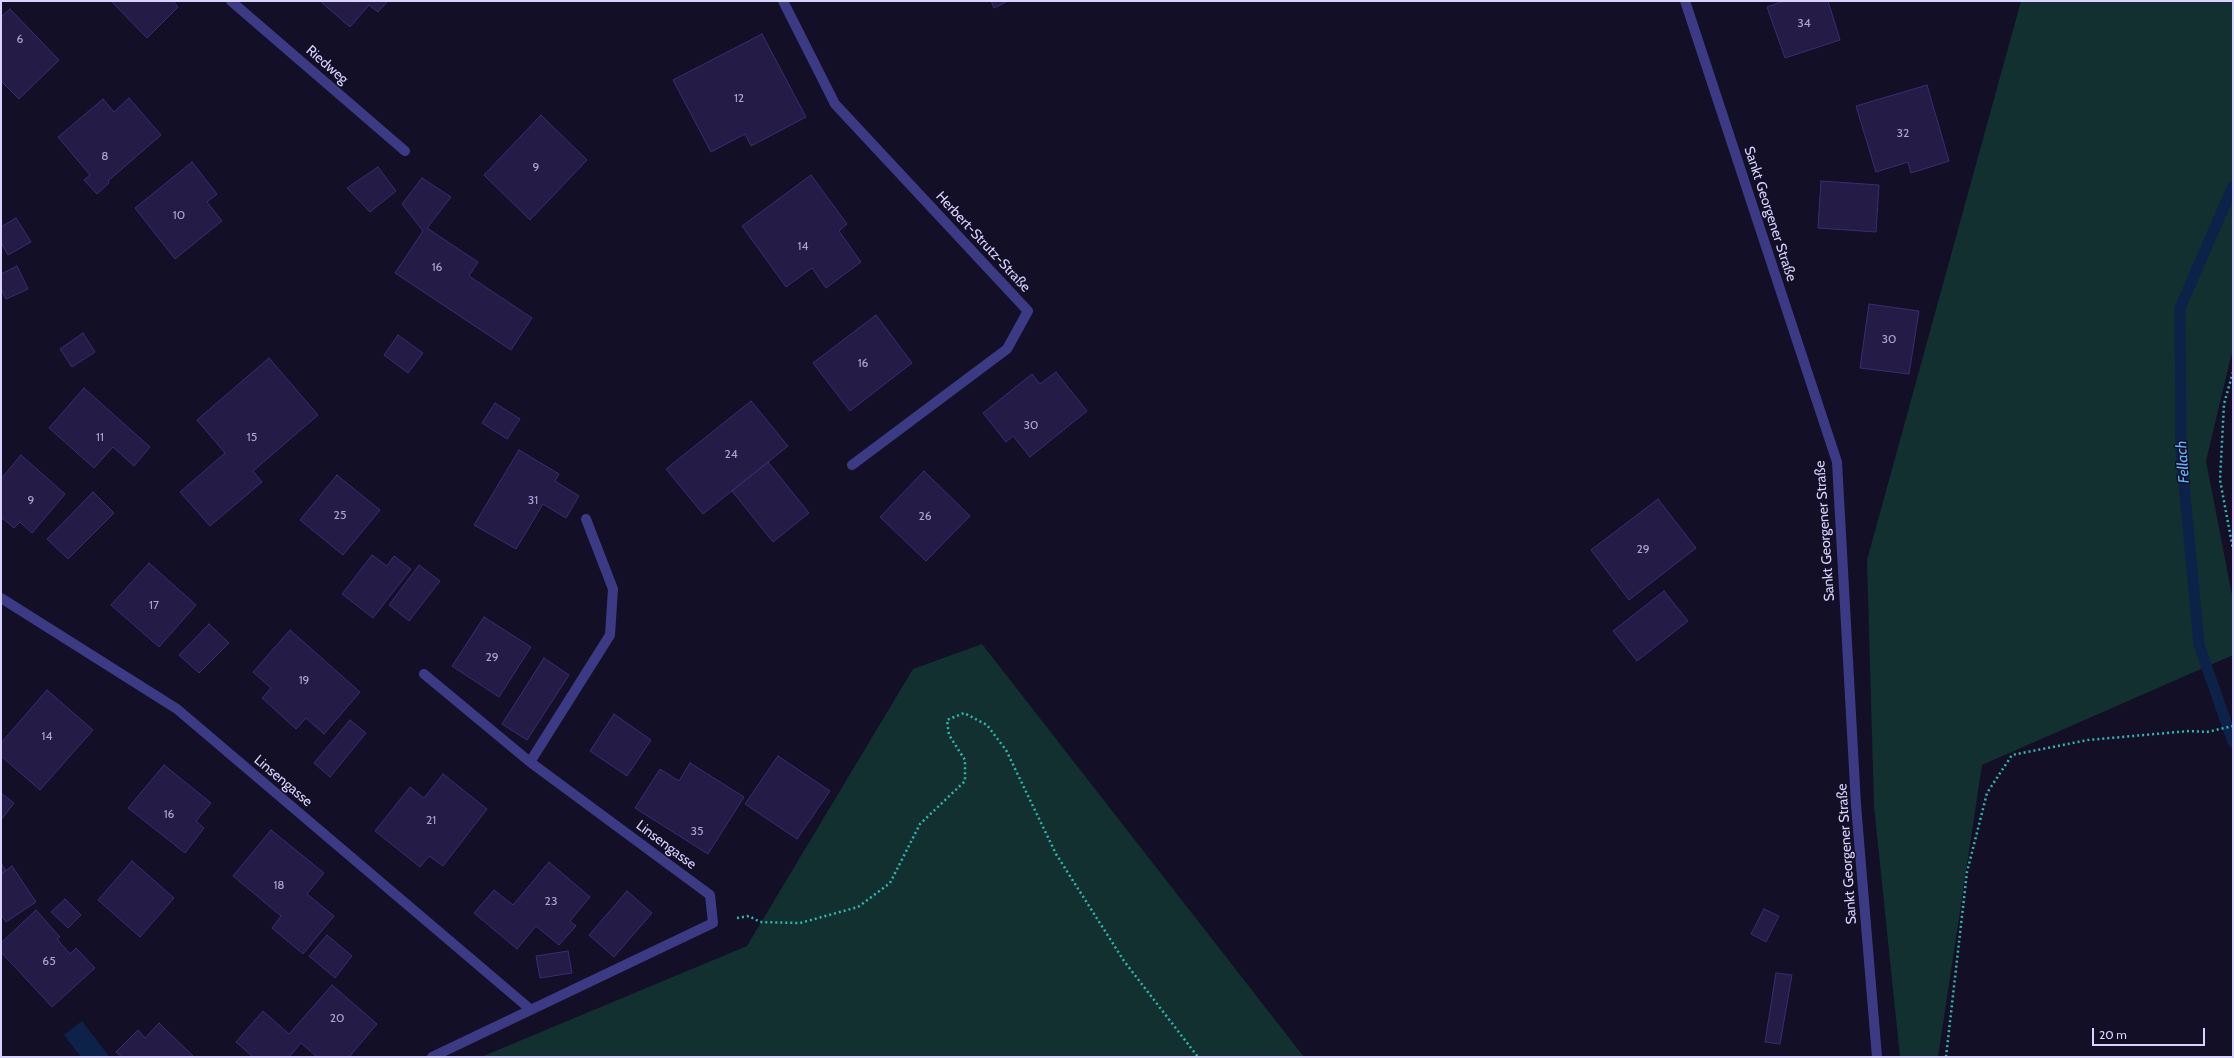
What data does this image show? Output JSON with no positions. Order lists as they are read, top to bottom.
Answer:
{
  "streets": {
    "street": [
      "Riedweg",
      "Sankt Georgener Straße",
      "Herbert-Strutz-Straße",
      "Linsengasse"
    ]
  },
  "water": ["Fellach"],
  "house_numbers": [
    "34",
    "6",
    "12",
    "32",
    "8",
    "9",
    "10",
    "14",
    "16",
    "30",
    "16",
    "30",
    "11",
    "15",
    "24",
    "9",
    "31",
    "25",
    "26",
    "29",
    "17",
    "29",
    "19",
    "14",
    "16",
    "21",
    "35",
    "18",
    "23",
    "65",
    "20"
  ],
  "scale_bar": "20 m"
}
